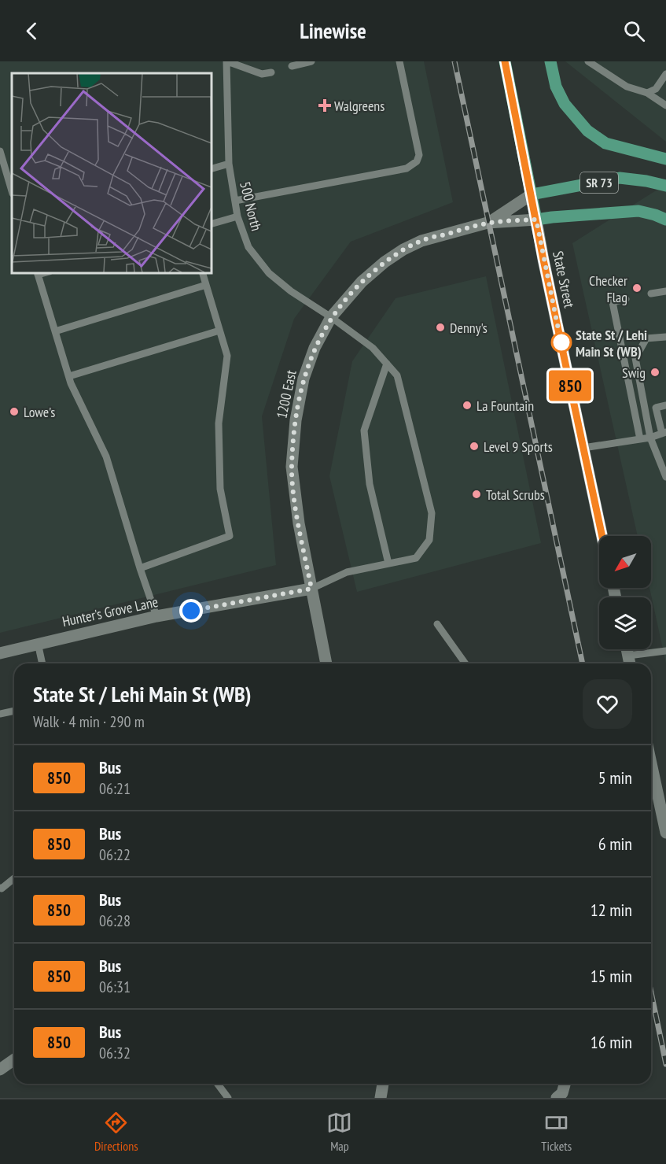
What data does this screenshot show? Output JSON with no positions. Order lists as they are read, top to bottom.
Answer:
{
  "streets": {
    "main road": [
      "SR 73",
      "State Street",
      "1200 East",
      "Hunter's Grove Lane"
    ],
    "lane": ["500 North"]
  },
  "crossings": [
    ["SR 73", "State Street"],
    ["SR 73", "1200 East"],
    ["500 North", "1200 East"],
    ["500 North", "Hunter's Grove Lane"],
    ["State Street", "1200 East"],
    ["1200 East", "Hunter's Grove Lane"]
  ],
  "places": {
    "health": ["Walgreens"],
    "other": [
      "Checker Flag",
      "Denny's",
      "State St / Lehi Main St (WB)",
      "Swig",
      "La Fountain",
      "Lowe's",
      "Level 9 Sports",
      "Total Scrubs"
    ]
  },
  "lines": ["bus line 850"],
  "north": "bottom left",
  "page": {
    "header": "Linewise",
    "on_map": "850",
    "heading": ["State St / Lehi Main St (WB)", "Walk · 4 min · 290 m"],
    "list": [
      {
        "mark": "850",
        "name": "Bus",
        "note": "06:21",
        "value": "5 min"
      },
      {
        "mark": "850",
        "name": "Bus",
        "note": "06:22",
        "value": "6 min"
      },
      {
        "mark": "850",
        "name": "Bus",
        "note": "06:28",
        "value": "12 min"
      },
      {
        "mark": "850",
        "name": "Bus",
        "note": "06:31",
        "value": "15 min"
      },
      {
        "mark": "850",
        "name": "Bus",
        "note": "06:32",
        "value": "16 min"
      }
    ],
    "tabs": ["Directions", "Map", "Tickets"]
  }
}
